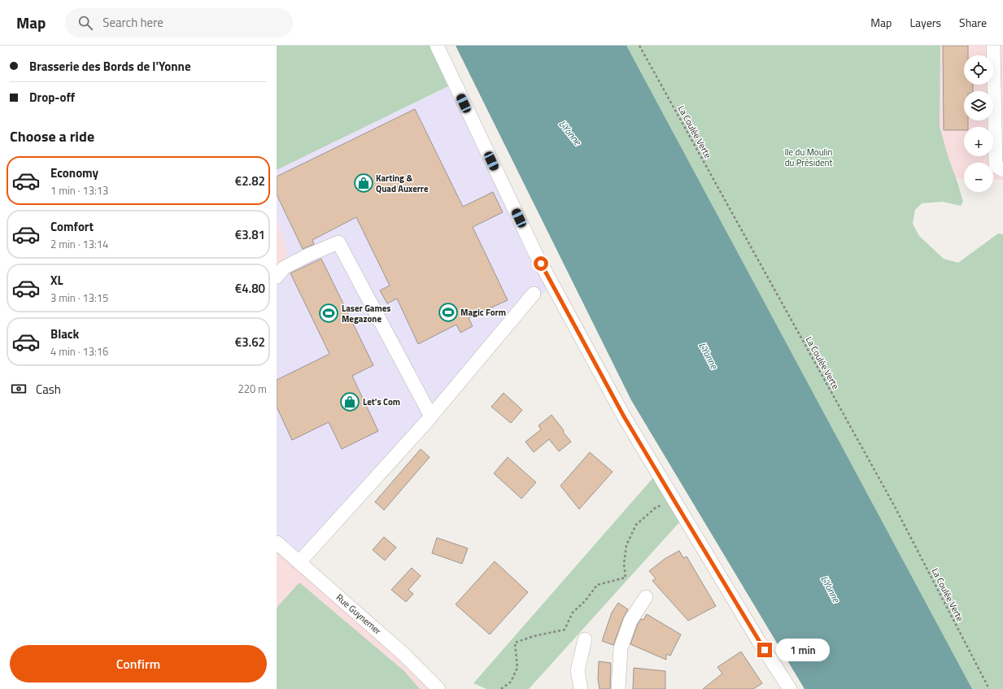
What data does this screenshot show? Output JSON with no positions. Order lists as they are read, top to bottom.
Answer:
{
  "streets": {
    "street": ["Rue Guynemer"],
    "path": ["La Coulée Verte"]
  },
  "water": ["L'Yonne"],
  "parks": ["île du Moulin du Président"],
  "places": {
    "shop": ["Karting & Quad Auxerre", "Let's Com"],
    "sports": ["Magic Form", "Laser Games Megazone"]
  },
  "page": {
    "header": "Map",
    "search": "Search here",
    "nav": ["Map", "Layers", "Share"],
    "banner": ["Brasserie des Bords de l'Yonne", "Drop-off"],
    "map_buttons": ["+", "−"],
    "heading": "Choose a ride",
    "list": [
      {
        "name": "Economy",
        "note": "1 min · 13:13",
        "value": "€2.82"
      },
      {
        "name": "Comfort",
        "note": "2 min · 13:14",
        "value": "€3.81"
      },
      {
        "name": "XL",
        "note": "3 min · 13:15",
        "value": "€4.80"
      },
      {
        "name": "Black",
        "note": "4 min · 13:16",
        "value": "€3.62"
      }
    ],
    "pay": ["Cash", "220 m"],
    "buttons": "Confirm",
    "bubble": "1 min"
  }
}
